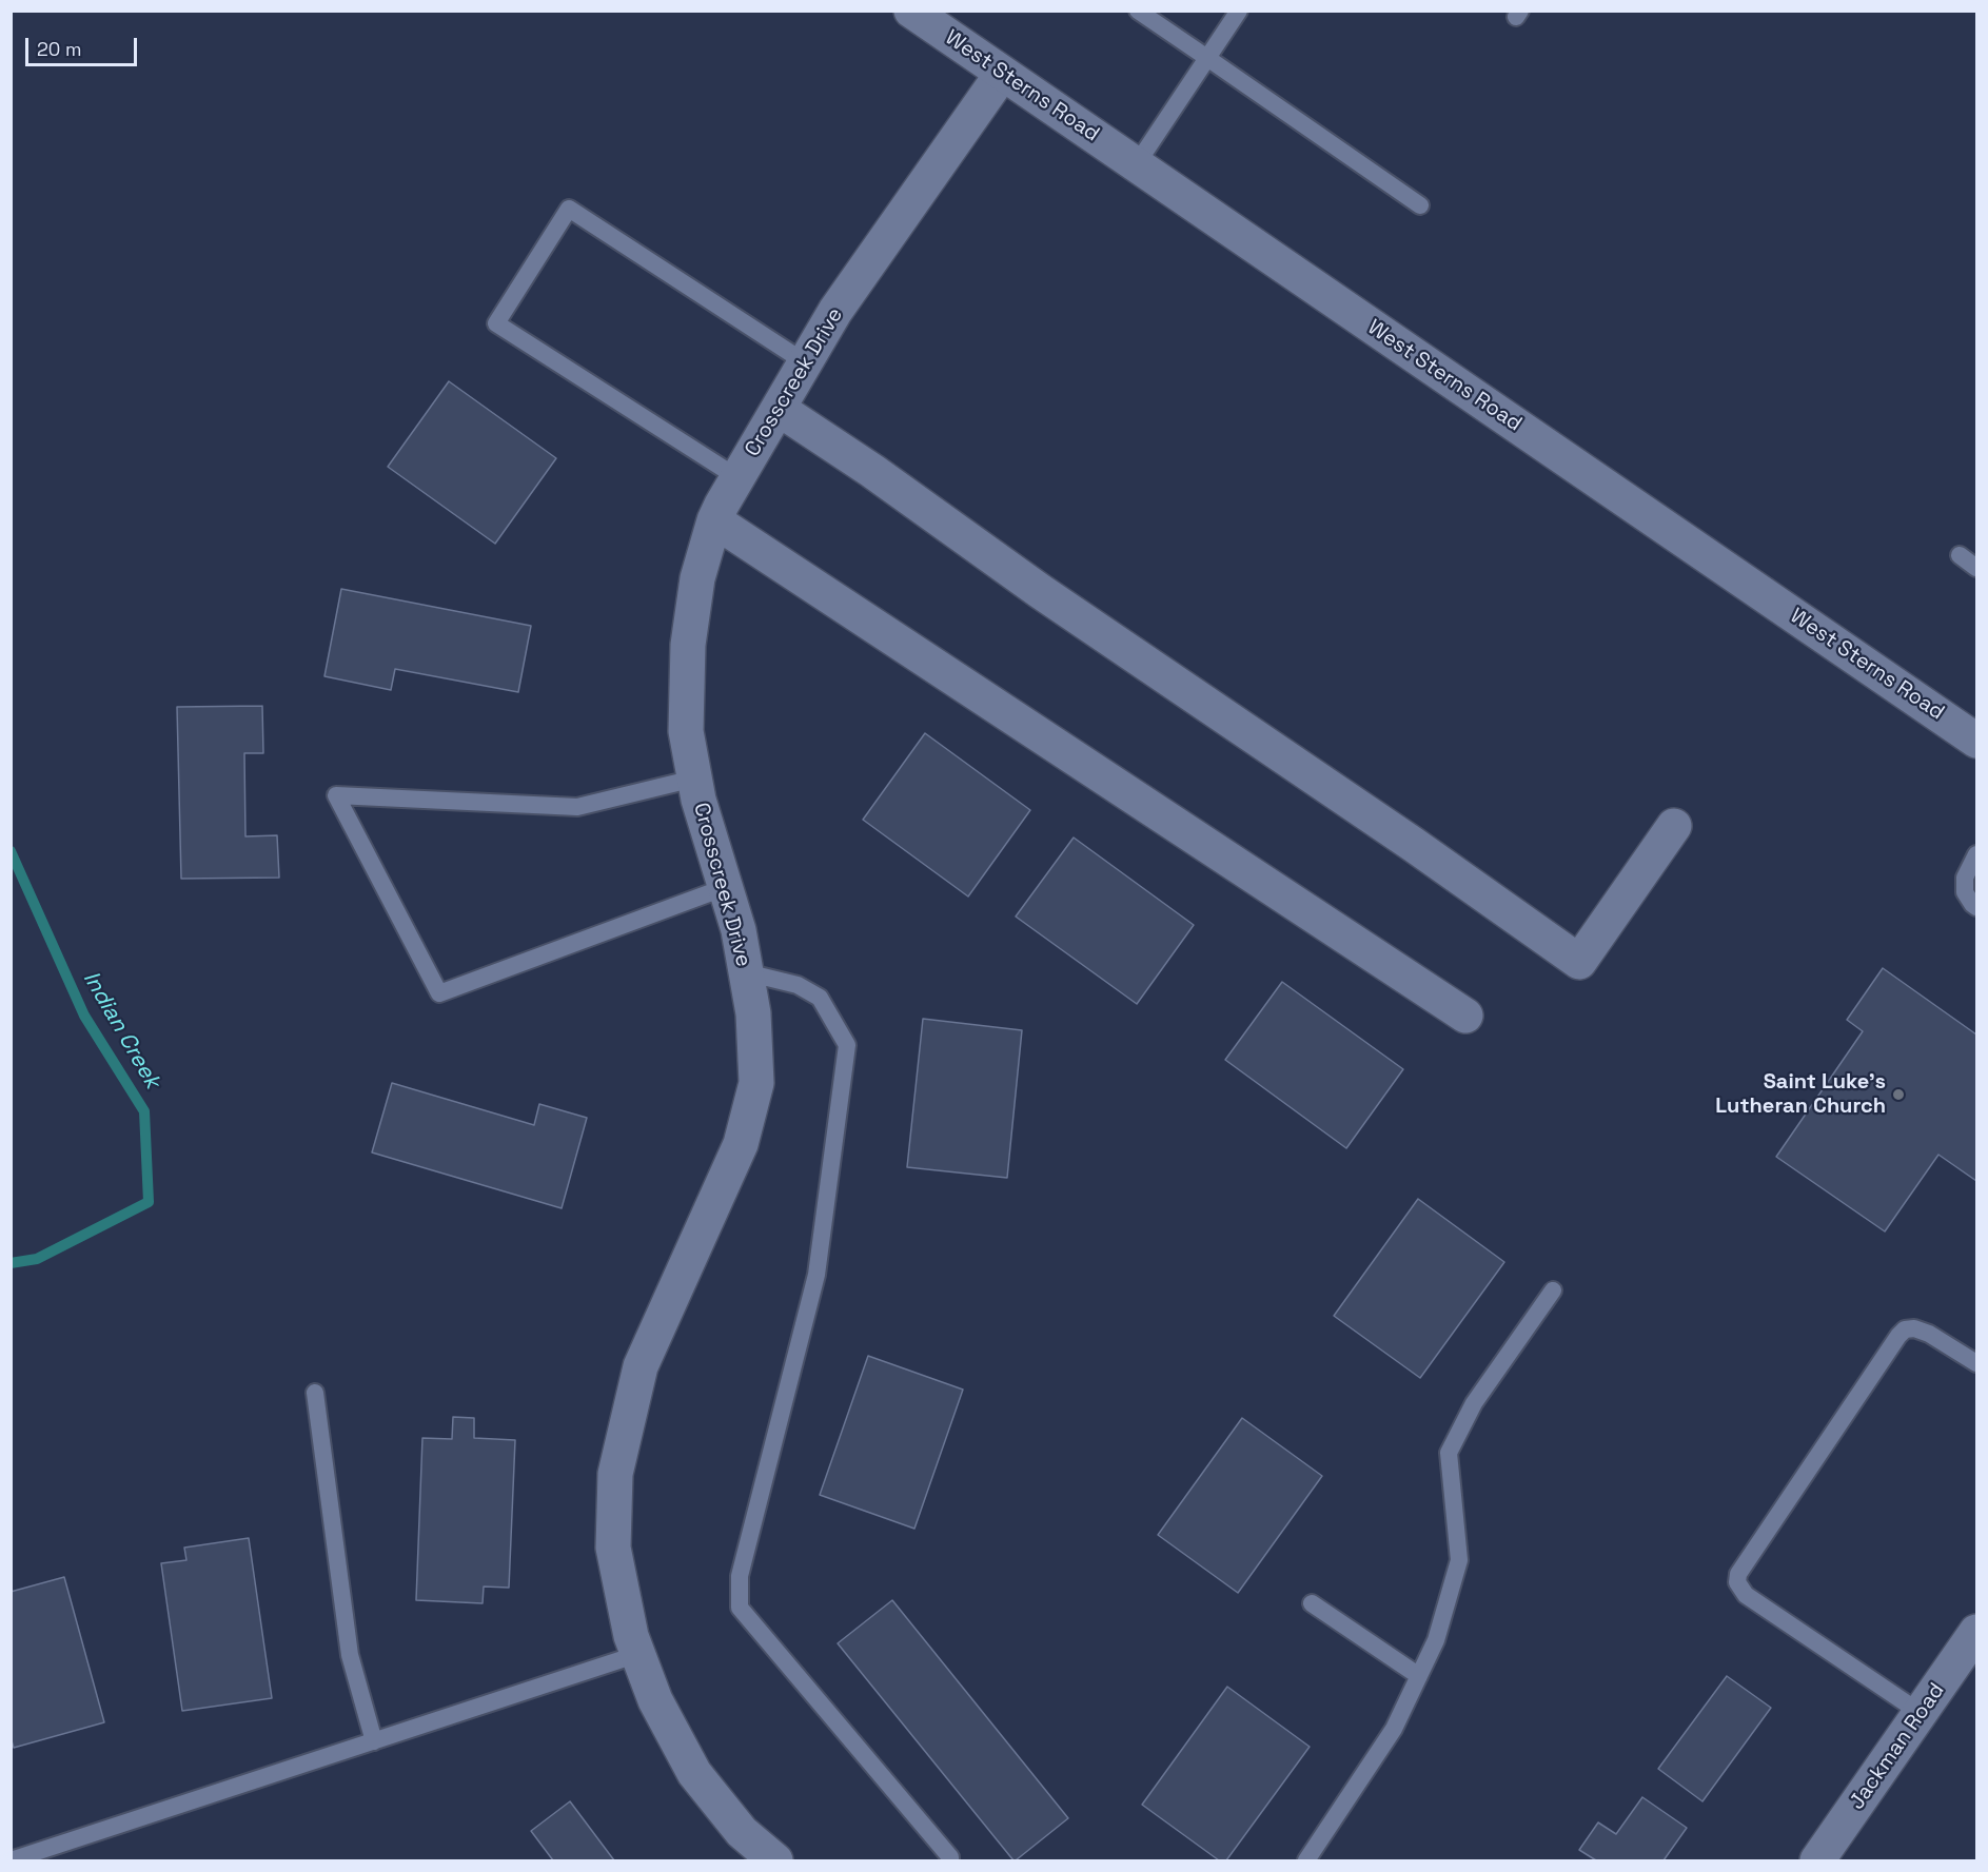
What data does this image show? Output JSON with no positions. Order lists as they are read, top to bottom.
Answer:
{
  "streets": {
    "street": ["West Sterns Road", "Crosscreek Drive", "Jackman Road"]
  },
  "crossings": [
    ["West Sterns Road", "Crosscreek Drive"]
  ],
  "water": ["Indian Creek"],
  "places": ["Saint Luke's Lutheran Church"],
  "scale_bar": "20 m"
}
